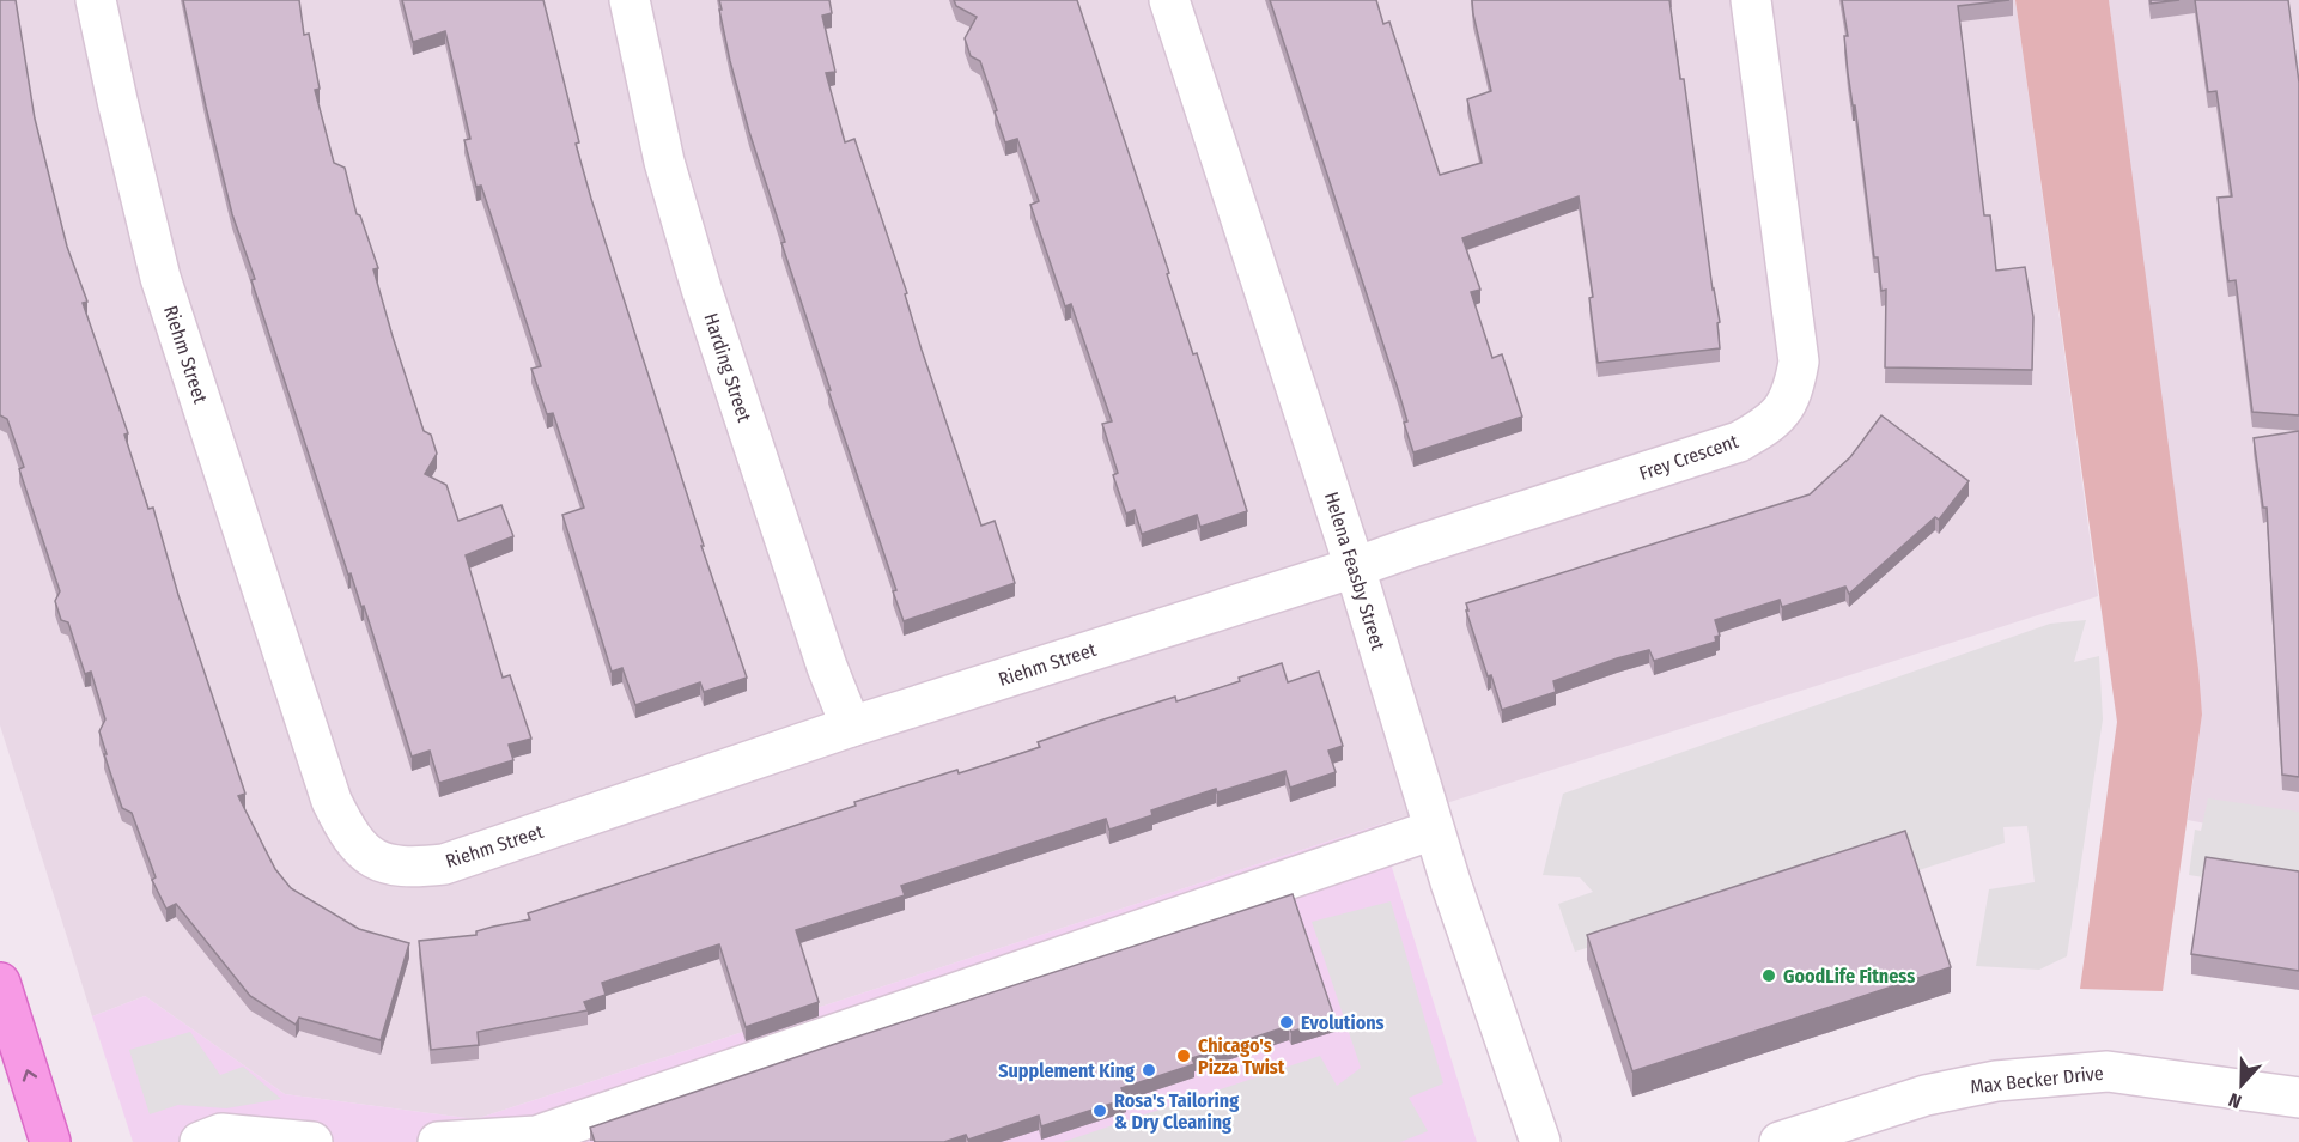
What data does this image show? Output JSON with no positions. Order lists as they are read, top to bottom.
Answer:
{
  "streets": {
    "street": [
      "Riehm Street",
      "Harding Street",
      "Frey Crescent",
      "Helena Feasby Street",
      "Max Becker Drive"
    ]
  },
  "crossings": [
    ["Riehm Street", "Harding Street"],
    ["Riehm Street", "Frey Crescent"],
    ["Riehm Street", "Helena Feasby Street"],
    ["Frey Crescent", "Helena Feasby Street"]
  ],
  "places": [
    "GoodLife Fitness",
    "Evolutions",
    "Chicago's Pizza Twist",
    "Supplement King",
    "Rosa's Tailoring & Dry Cleaning"
  ],
  "north": "bottom"
}
